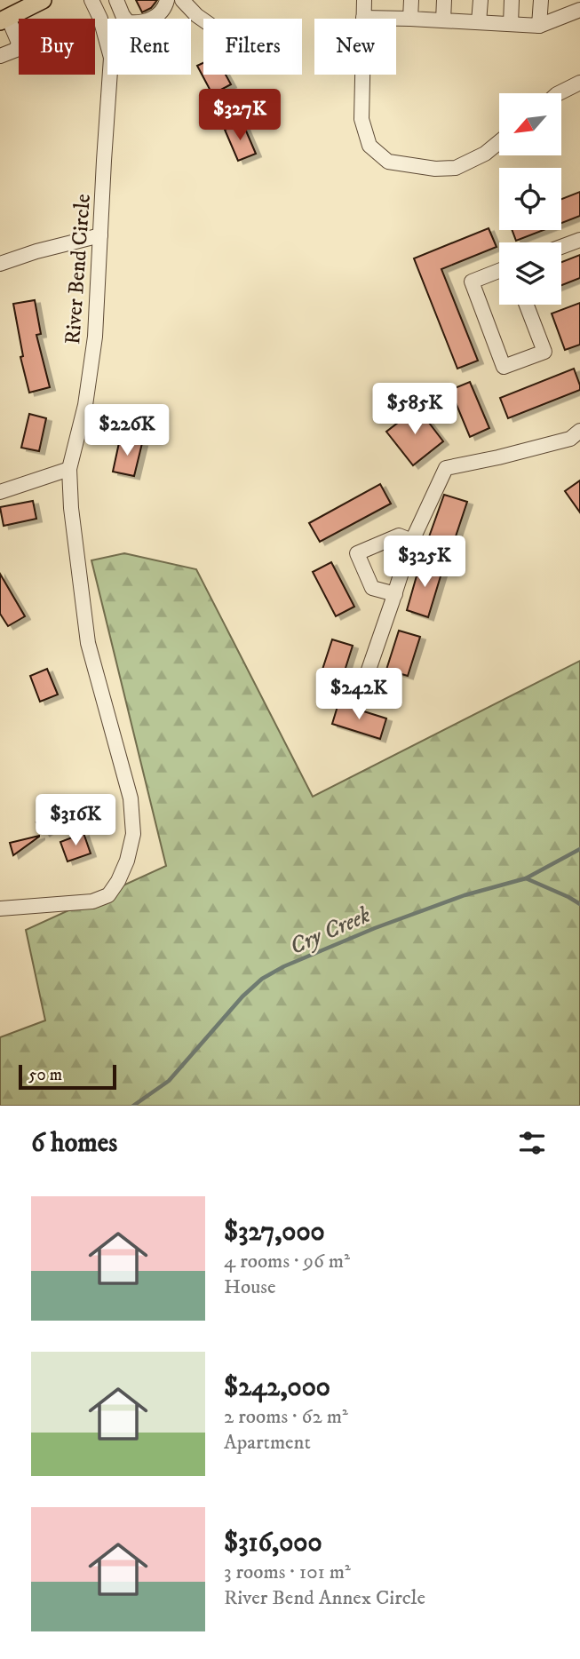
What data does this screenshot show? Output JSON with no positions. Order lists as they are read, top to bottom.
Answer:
{
  "streets": {
    "street": ["River Bend Circle"]
  },
  "water": ["Cry Creek"],
  "scale_bar": "50 m",
  "north": "bottom left",
  "page": {
    "chip": [
      "Buy",
      "Rent",
      "Filters",
      "New"
    ],
    "price": [
      "$327K",
      "$585K",
      "$226K",
      "$325K",
      "$242K",
      "$316K"
    ],
    "scale": "50 m",
    "heading": "6 homes",
    "list": [
      {
        "name": "$327,000",
        "note": "4 rooms · 96 m² · House"
      },
      {
        "name": "$242,000",
        "note": "2 rooms · 62 m² · Apartment"
      },
      {
        "name": "$316,000",
        "note": "3 rooms · 101 m² · River Bend Annex Circle"
      }
    ]
  }
}
